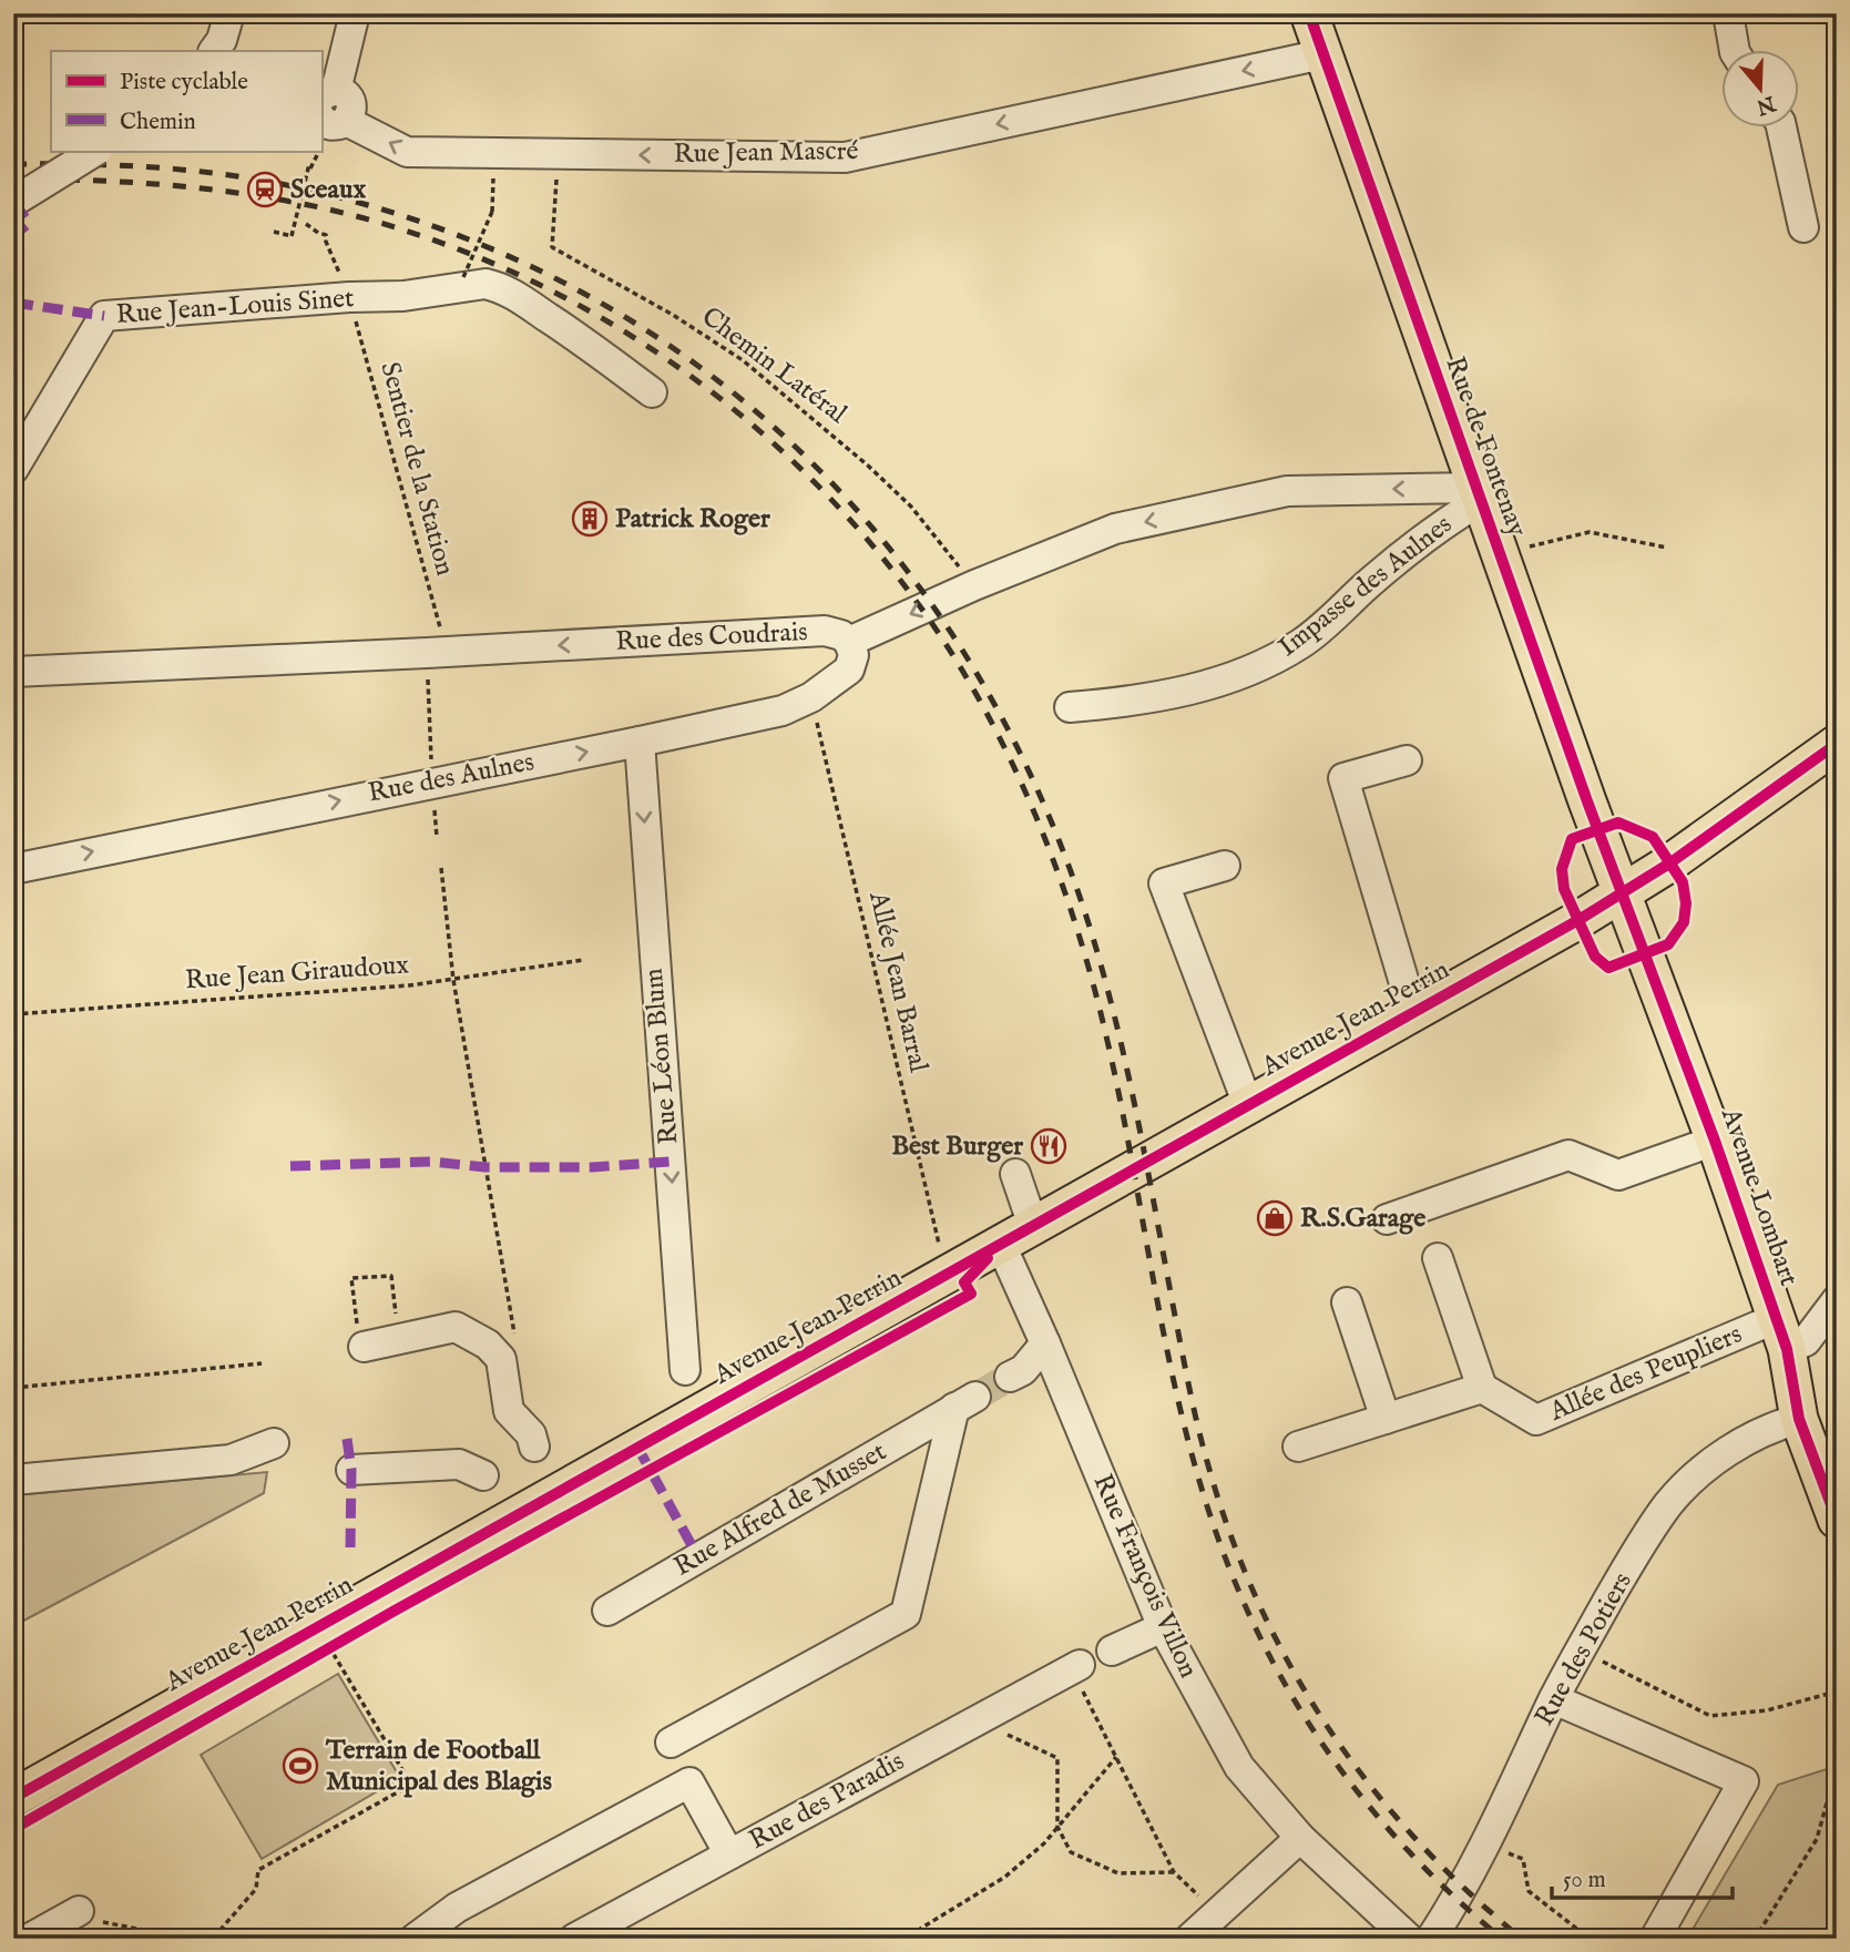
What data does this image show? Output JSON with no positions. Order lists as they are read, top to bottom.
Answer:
{
  "streets": {
    "main road": ["Rue de Fontenay", "Avenue Jean Perrin", "Avenue Lombart"],
    "street": [
      "Rue Jean Mascré",
      "Rue Jean-Louis Sinet",
      "Impasse des Aulnes",
      "Rue des Coudrais",
      "Rue des Aulnes",
      "Rue Léon Blum",
      "Allée des Peupliers",
      "Rue Alfred de Musset",
      "Rue François Villon",
      "Rue des Potiers",
      "Rue des Paradis"
    ],
    "path": [
      "Chemin Latéral",
      "Sentier de la Station",
      "Rue Jean Giraudoux",
      "Allée Jean Barral"
    ]
  },
  "crossings": [
    ["Rue Jean Mascré", "Chemin Latéral"],
    ["Rue Jean Mascré", "Rue de Fontenay"],
    ["Rue Jean-Louis Sinet", "Sentier de la Station"],
    ["Rue de Fontenay", "Impasse des Aulnes"],
    ["Rue de Fontenay", "Avenue Jean Perrin"],
    ["Rue de Fontenay", "Avenue Lombart"],
    ["Sentier de la Station", "Rue des Coudrais"],
    ["Sentier de la Station", "Rue des Aulnes"],
    ["Rue des Coudrais", "Rue des Aulnes"],
    ["Rue des Aulnes", "Allée Jean Barral"],
    ["Rue des Aulnes", "Rue Léon Blum"],
    ["Allée Jean Barral", "Avenue Jean Perrin"],
    ["Avenue Jean Perrin", "Avenue Lombart"],
    ["Avenue Jean Perrin", "Rue François Villon"],
    ["Avenue Lombart", "Allée des Peupliers"],
    ["Avenue Lombart", "Rue des Potiers"]
  ],
  "one_way": [
    "Rue Jean Mascré",
    "Rue des Coudrais",
    "Rue des Aulnes",
    "Rue Léon Blum"
  ],
  "places": {
    "station": ["Sceaux"],
    "building": ["Patrick Roger"],
    "restaurant": ["Best Burger"],
    "shop": ["R.S.Garage"],
    "sports": ["Terrain de Football Municipal des Blagis"]
  },
  "legend": ["Piste cyclable", "Chemin"],
  "scale_bar": "50 m",
  "north": "bottom"
}
